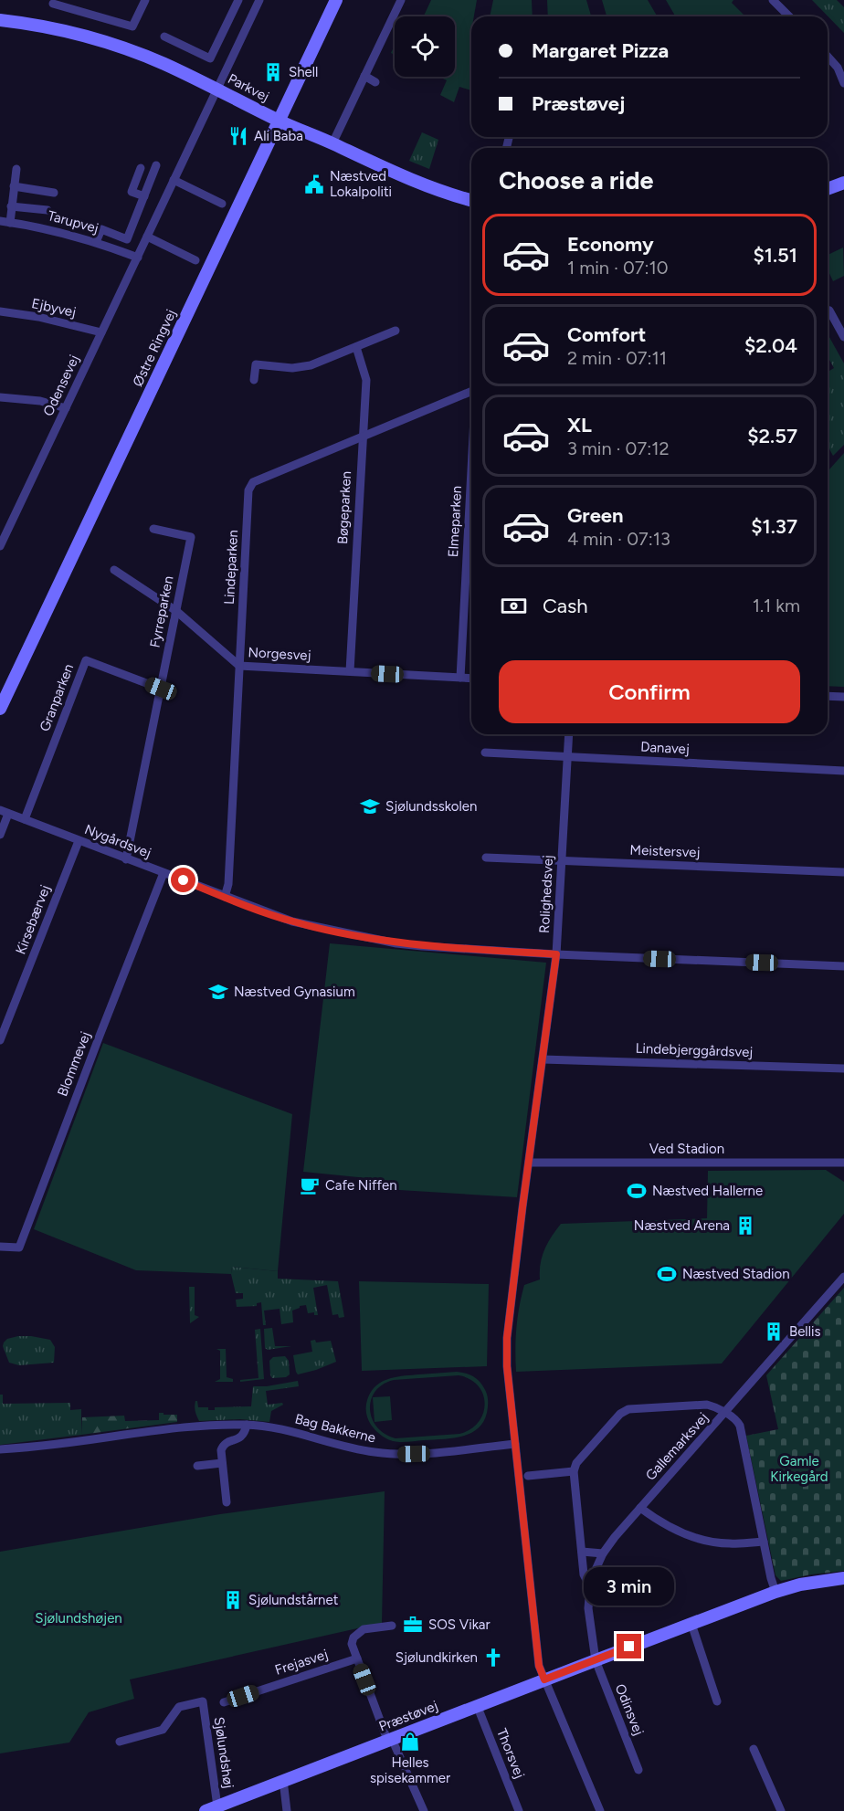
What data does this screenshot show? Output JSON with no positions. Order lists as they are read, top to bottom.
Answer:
{
  "streets": {
    "street": [
      "Parkvej",
      "Tarupvej",
      "Ejbyvej",
      "Østre Ringvej",
      "Odensevej",
      "Bøgeparken",
      "Elmeparken",
      "Lindeparken",
      "Fyrreparken",
      "Norgesvej",
      "Granparken",
      "Danavej",
      "Nygårdsvej",
      "Meistersvej",
      "Rolighedsvej",
      "Kirsebærvej",
      "Lindebjerggårdsvej",
      "Blommevej",
      "Ved Stadion",
      "Bag Bakkerne",
      "Gallemarksvej",
      "Frejasvej",
      "Odinsvej",
      "Præstøvej",
      "Sjølundshøj",
      "Thorsvej"
    ]
  },
  "crossings": [
    ["Parkvej", "Østre Ringvej"],
    ["Parkvej", "Odensevej"],
    ["Tarupvej", "Odensevej"],
    ["Ejbyvej", "Odensevej"],
    ["Bøgeparken", "Lindeparken"],
    ["Bøgeparken", "Norgesvej"],
    ["Elmeparken", "Norgesvej"],
    ["Lindeparken", "Norgesvej"],
    ["Lindeparken", "Nygårdsvej"],
    ["Fyrreparken", "Norgesvej"],
    ["Fyrreparken", "Granparken"],
    ["Fyrreparken", "Nygårdsvej"],
    ["Granparken", "Nygårdsvej"],
    ["Danavej", "Rolighedsvej"],
    ["Nygårdsvej", "Rolighedsvej"],
    ["Nygårdsvej", "Kirsebærvej"],
    ["Nygårdsvej", "Blommevej"],
    ["Meistersvej", "Rolighedsvej"],
    ["Rolighedsvej", "Lindebjerggårdsvej"],
    ["Rolighedsvej", "Ved Stadion"],
    ["Rolighedsvej", "Bag Bakkerne"],
    ["Rolighedsvej", "Præstøvej"],
    ["Gallemarksvej", "Odinsvej"],
    ["Gallemarksvej", "Præstøvej"],
    ["Odinsvej", "Præstøvej"],
    ["Præstøvej", "Sjølundshøj"],
    ["Præstøvej", "Thorsvej"]
  ],
  "parks": ["Gamle Kirkegård", "Sjølundshøjen"],
  "places": {
    "building": [
      "Shell",
      "Næstved Arena",
      "Bellis",
      "Sjølundstårnet"
    ],
    "restaurant": ["Ali Baba"],
    "public building": ["Næstved Lokalpoliti"],
    "school or university": ["Sjølundsskolen", "Næstved Gynasium"],
    "cafe": ["Cafe Niffen"],
    "sports": ["Næstved Hallerne", "Næstved Stadion"],
    "office": ["SOS Vikar"],
    "church": ["Sjølundkirken"],
    "shop": ["Helles spisekammer"]
  },
  "page": {
    "banner": ["Margaret Pizza", "Præstøvej"],
    "heading": "Choose a ride",
    "list": [
      {
        "name": "Economy",
        "note": "1 min · 07:10",
        "value": "$1.51"
      },
      {
        "name": "Comfort",
        "note": "2 min · 07:11",
        "value": "$2.04"
      },
      {
        "name": "XL",
        "note": "3 min · 07:12",
        "value": "$2.57"
      },
      {
        "name": "Green",
        "note": "4 min · 07:13",
        "value": "$1.37"
      }
    ],
    "pay": ["Cash", "1.1 km"],
    "buttons": "Confirm",
    "bubble": "3 min"
  }
}
